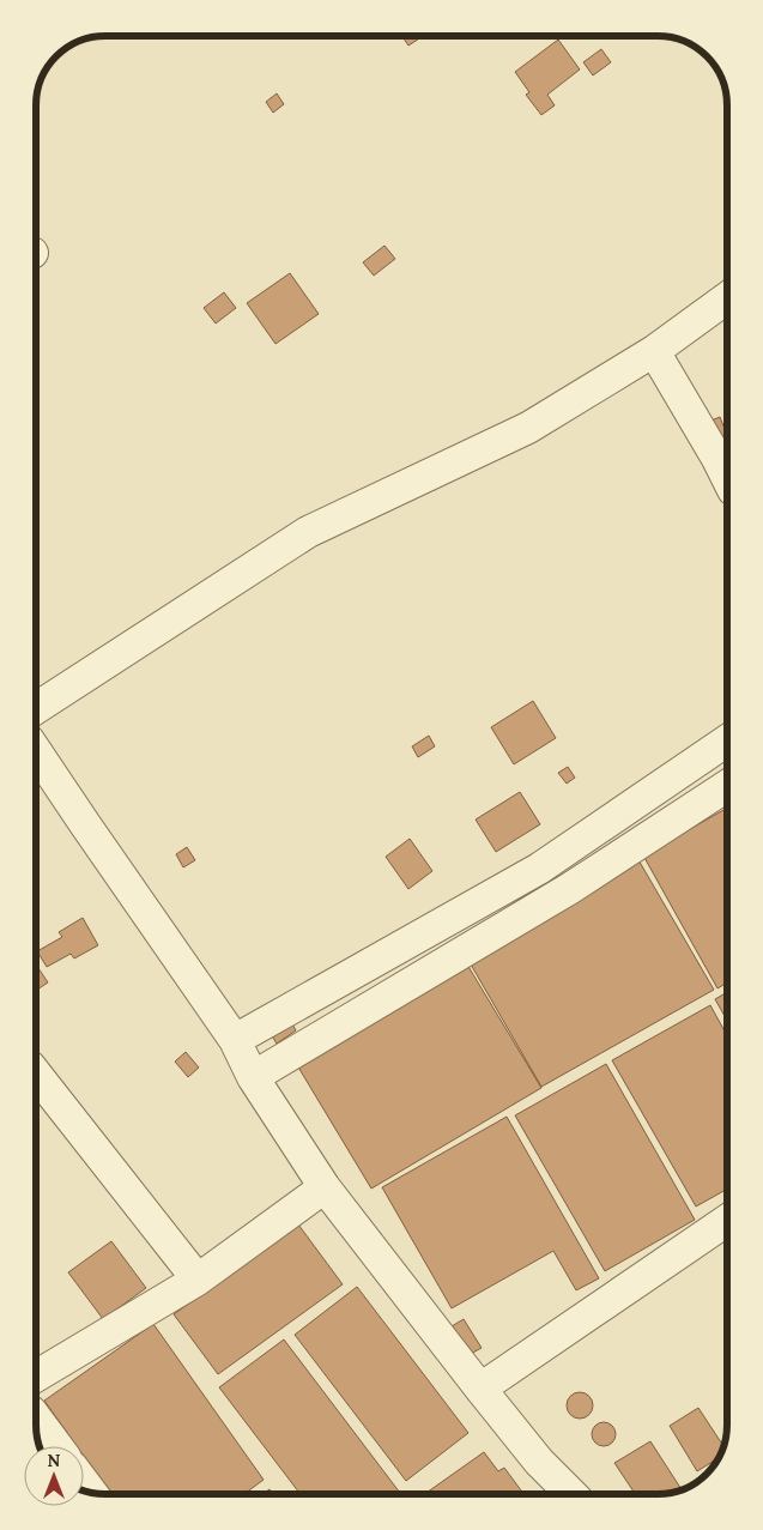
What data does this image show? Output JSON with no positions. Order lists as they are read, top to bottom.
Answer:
{
  "north": "top"
}
